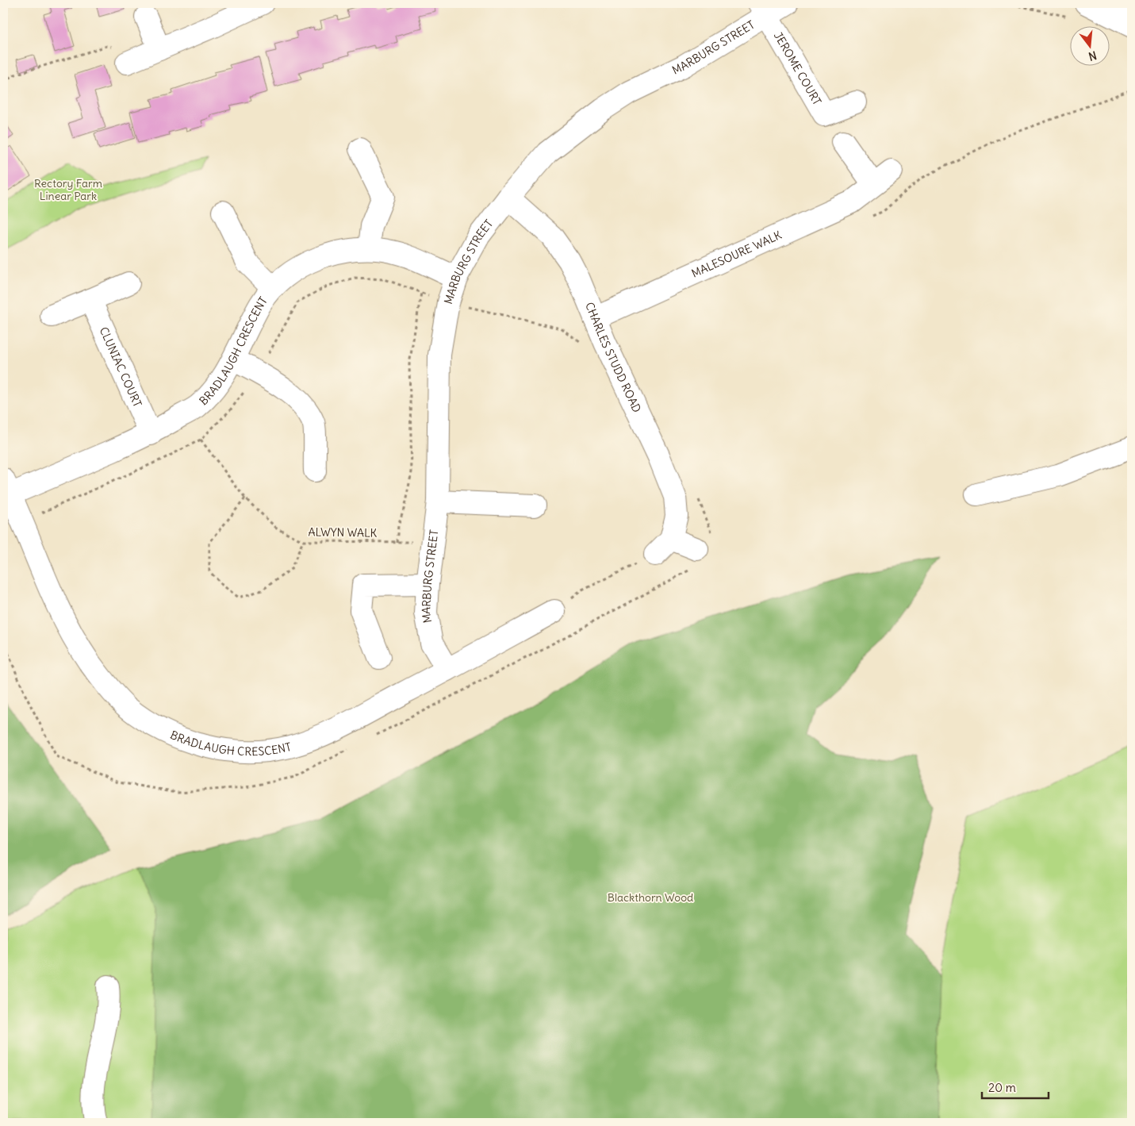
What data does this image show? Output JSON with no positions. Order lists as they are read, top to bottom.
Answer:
{
  "streets": {
    "street": [
      "MARBURG STREET",
      "JEROME COURT",
      "MALESOURE WALK",
      "BRADLAUGH CRESCENT",
      "CHARLES STUDD ROAD",
      "CLUNIAC COURT"
    ],
    "path": ["ALWYN WALK"]
  },
  "crossings": [
    ["MARBURG STREET", "JEROME COURT"],
    ["MARBURG STREET", "BRADLAUGH CRESCENT"],
    ["MARBURG STREET", "CHARLES STUDD ROAD"],
    ["MARBURG STREET", "ALWYN WALK"],
    ["MALESOURE WALK", "CHARLES STUDD ROAD"],
    ["BRADLAUGH CRESCENT", "CLUNIAC COURT"]
  ],
  "parks": ["Rectory Farm Linear Park", "Blackthorn Wood"],
  "scale_bar": "20 m",
  "north": "bottom"
}
